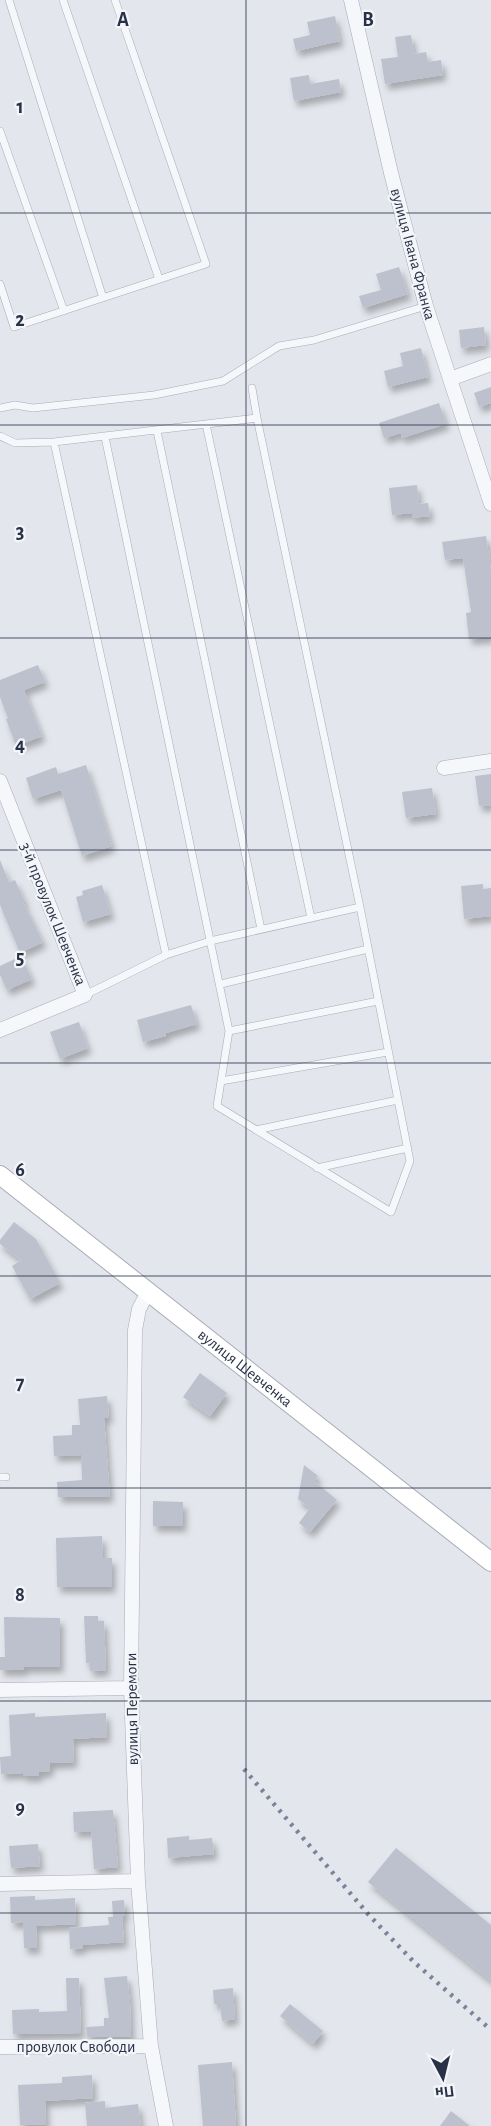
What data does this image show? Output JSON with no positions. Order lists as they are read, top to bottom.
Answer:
{
  "streets": {
    "main road": ["вулиця Шевченка"],
    "street": [
      "вулиця Івана Франка",
      "3-й провулок Шевченка",
      "вулиця Перемоги",
      "провулок Свободи"
    ]
  },
  "crossings": [
    ["вулиця Шевченка", "вулиця Перемоги"],
    ["вулиця Перемоги", "провулок Свободи"]
  ],
  "north": "bottom",
  "grid": {
    "columns": ["A", "B"],
    "rows": [
      "1",
      "2",
      "3",
      "4",
      "5",
      "6",
      "7",
      "8",
      "9"
    ]
  }
}
